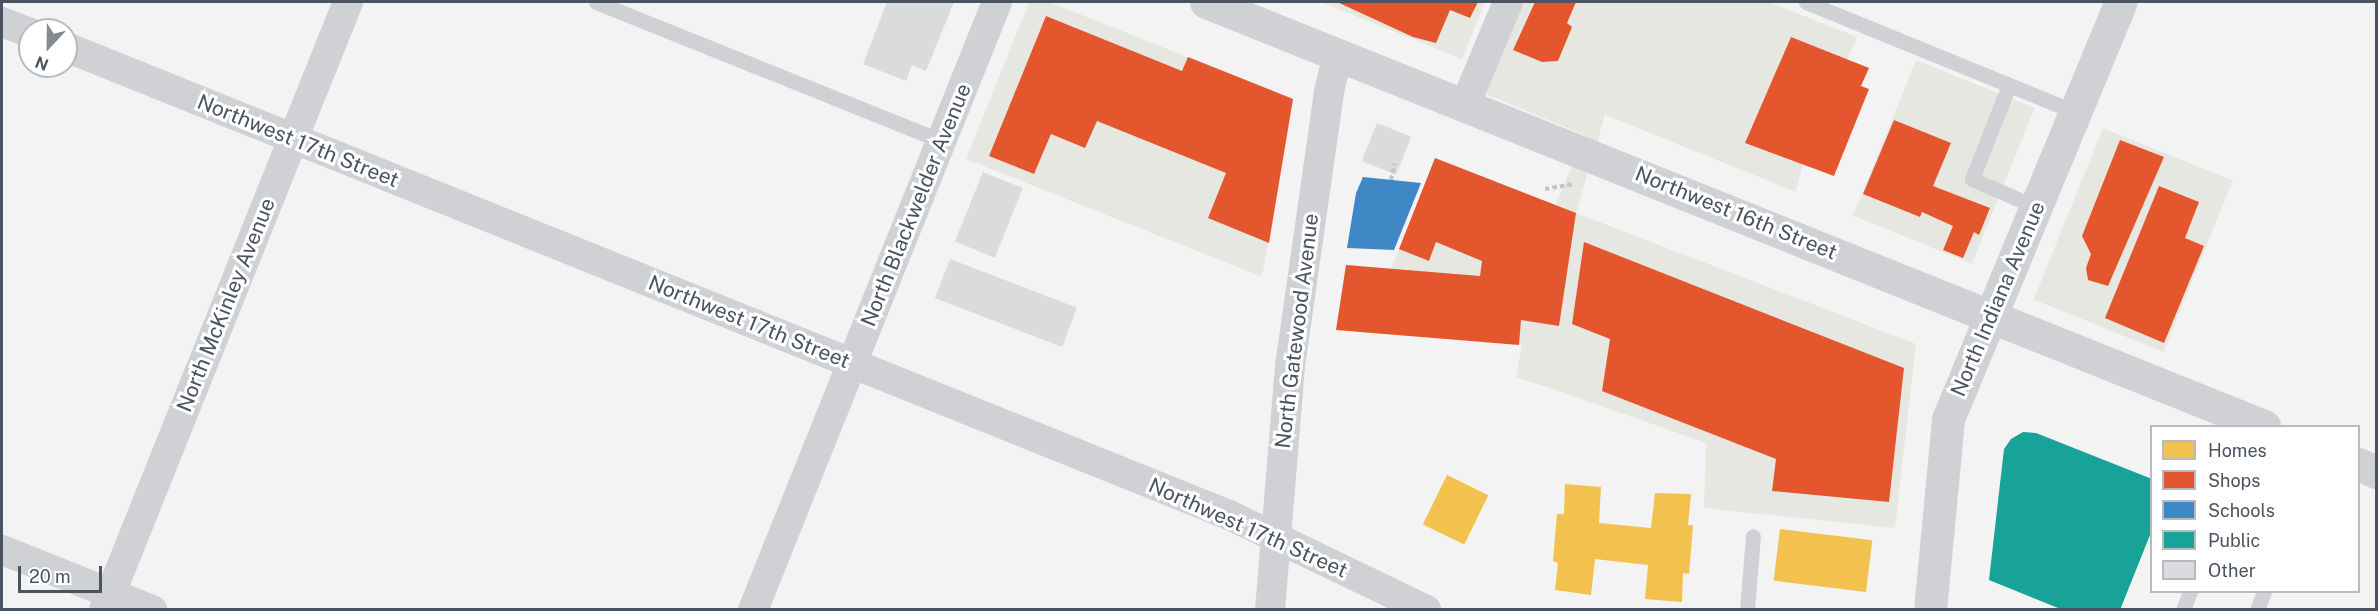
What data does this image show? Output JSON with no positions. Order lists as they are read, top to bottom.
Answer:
{
  "streets": {
    "street": [
      "Northwest 17th Street",
      "North Blackwelder Avenue",
      "Northwest 16th Street",
      "North Indiana Avenue",
      "North McKinley Avenue",
      "North Gatewood Avenue"
    ]
  },
  "crossings": [
    ["Northwest 17th Street", "North Blackwelder Avenue"],
    ["Northwest 17th Street", "North McKinley Avenue"],
    ["Northwest 17th Street", "North Gatewood Avenue"],
    ["Northwest 16th Street", "North Indiana Avenue"],
    ["Northwest 16th Street", "North Gatewood Avenue"]
  ],
  "legend": [
    "Homes",
    "Shops",
    "Schools",
    "Public",
    "Other"
  ],
  "scale_bar": "20 m",
  "north": "bottom"
}
